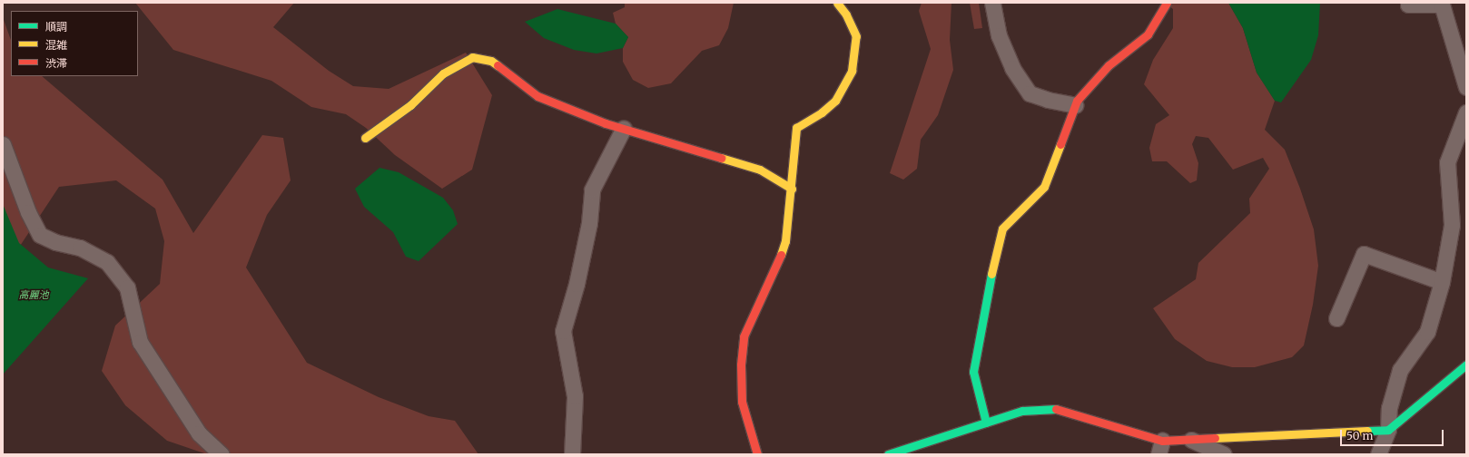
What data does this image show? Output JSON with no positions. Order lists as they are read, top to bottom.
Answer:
{
  "water": ["高麗池"],
  "legend": ["順調", "混雑", "渋滞"],
  "scale_bar": "50 m"
}
